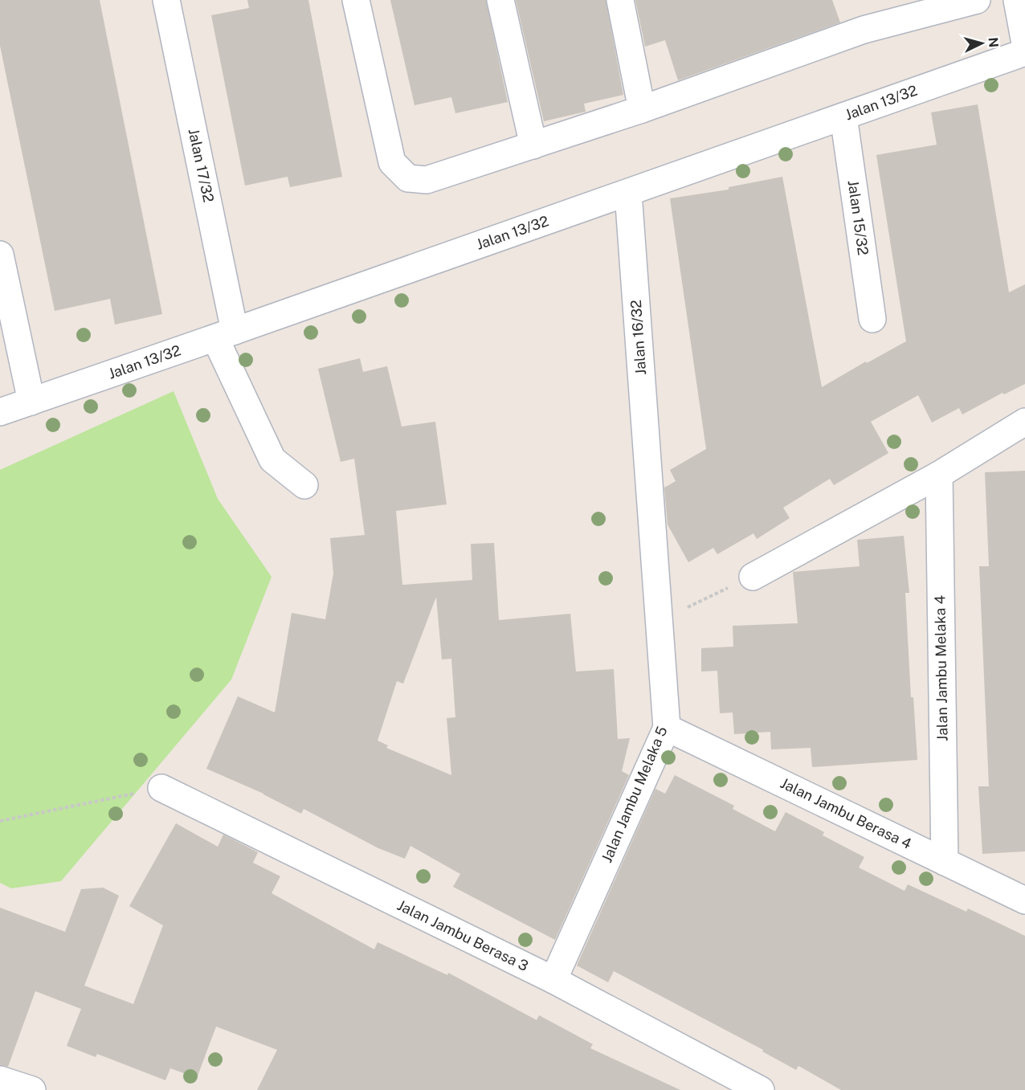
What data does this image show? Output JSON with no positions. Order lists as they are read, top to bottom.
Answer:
{
  "streets": {
    "street": [
      "Jalan 13/32",
      "Jalan 17/32",
      "Jalan 15/32",
      "Jalan 16/32",
      "Jalan Jambu Melaka 4",
      "Jalan Jambu Melaka 5",
      "Jalan Jambu Berasa 4",
      "Jalan Jambu Berasa 3"
    ]
  },
  "crossings": [
    ["Jalan 13/32", "Jalan 17/32"],
    ["Jalan 13/32", "Jalan 15/32"],
    ["Jalan 13/32", "Jalan 16/32"],
    ["Jalan 16/32", "Jalan Jambu Melaka 5"],
    ["Jalan Jambu Melaka 4", "Jalan Jambu Berasa 4"],
    ["Jalan Jambu Melaka 5", "Jalan Jambu Berasa 4"],
    ["Jalan Jambu Melaka 5", "Jalan Jambu Berasa 3"]
  ],
  "north": "right"
}
